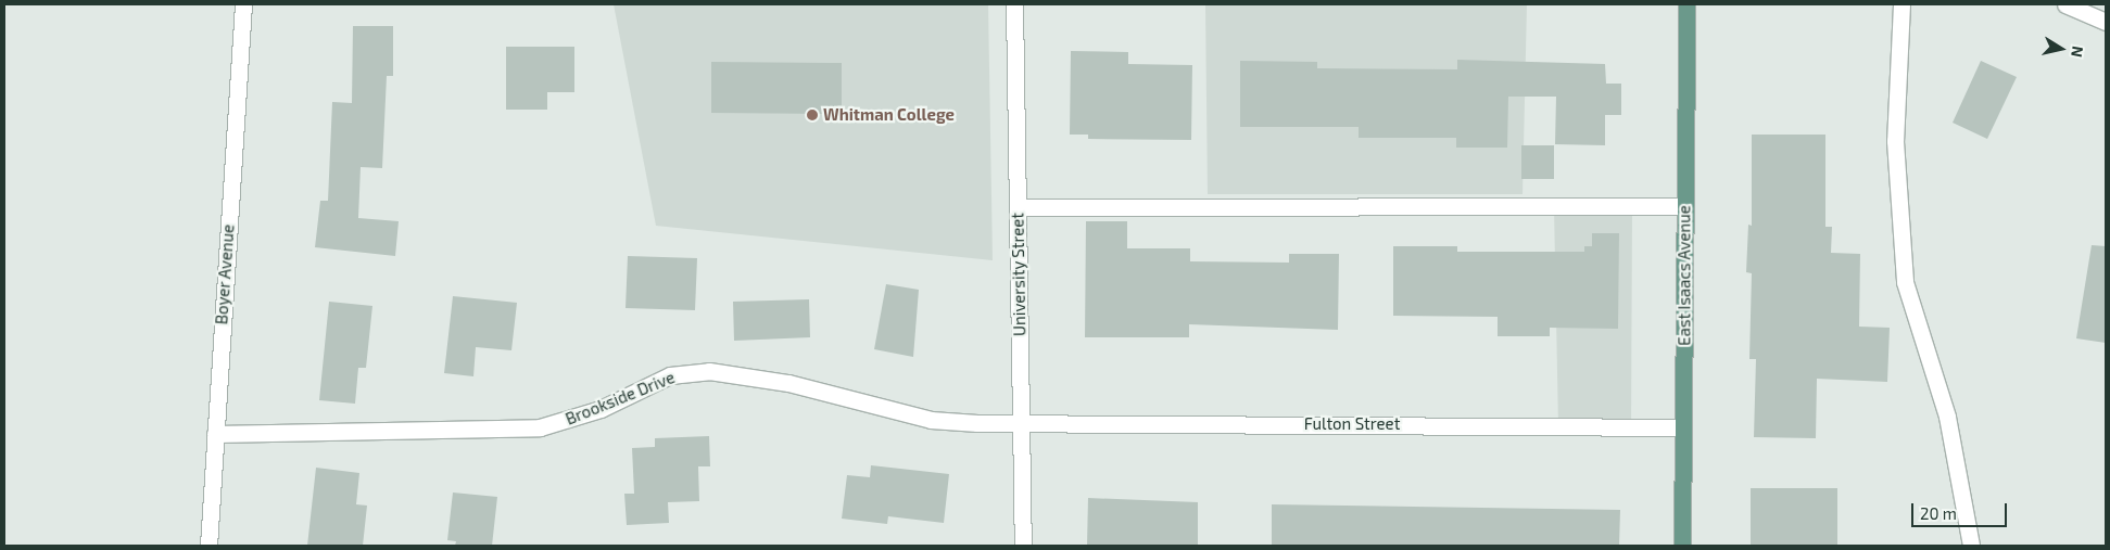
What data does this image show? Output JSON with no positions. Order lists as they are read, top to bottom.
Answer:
{
  "streets": {
    "main road": ["East Isaacs Avenue"],
    "street": [
      "Boyer Avenue",
      "University Street",
      "Brookside Drive",
      "Fulton Street"
    ]
  },
  "crossings": [
    ["Boyer Avenue", "Brookside Drive"],
    ["University Street", "Brookside Drive"],
    ["University Street", "Fulton Street"],
    ["East Isaacs Avenue", "Fulton Street"],
    ["Brookside Drive", "Fulton Street"]
  ],
  "places": ["Whitman College"],
  "scale_bar": "20 m",
  "north": "right"
}
